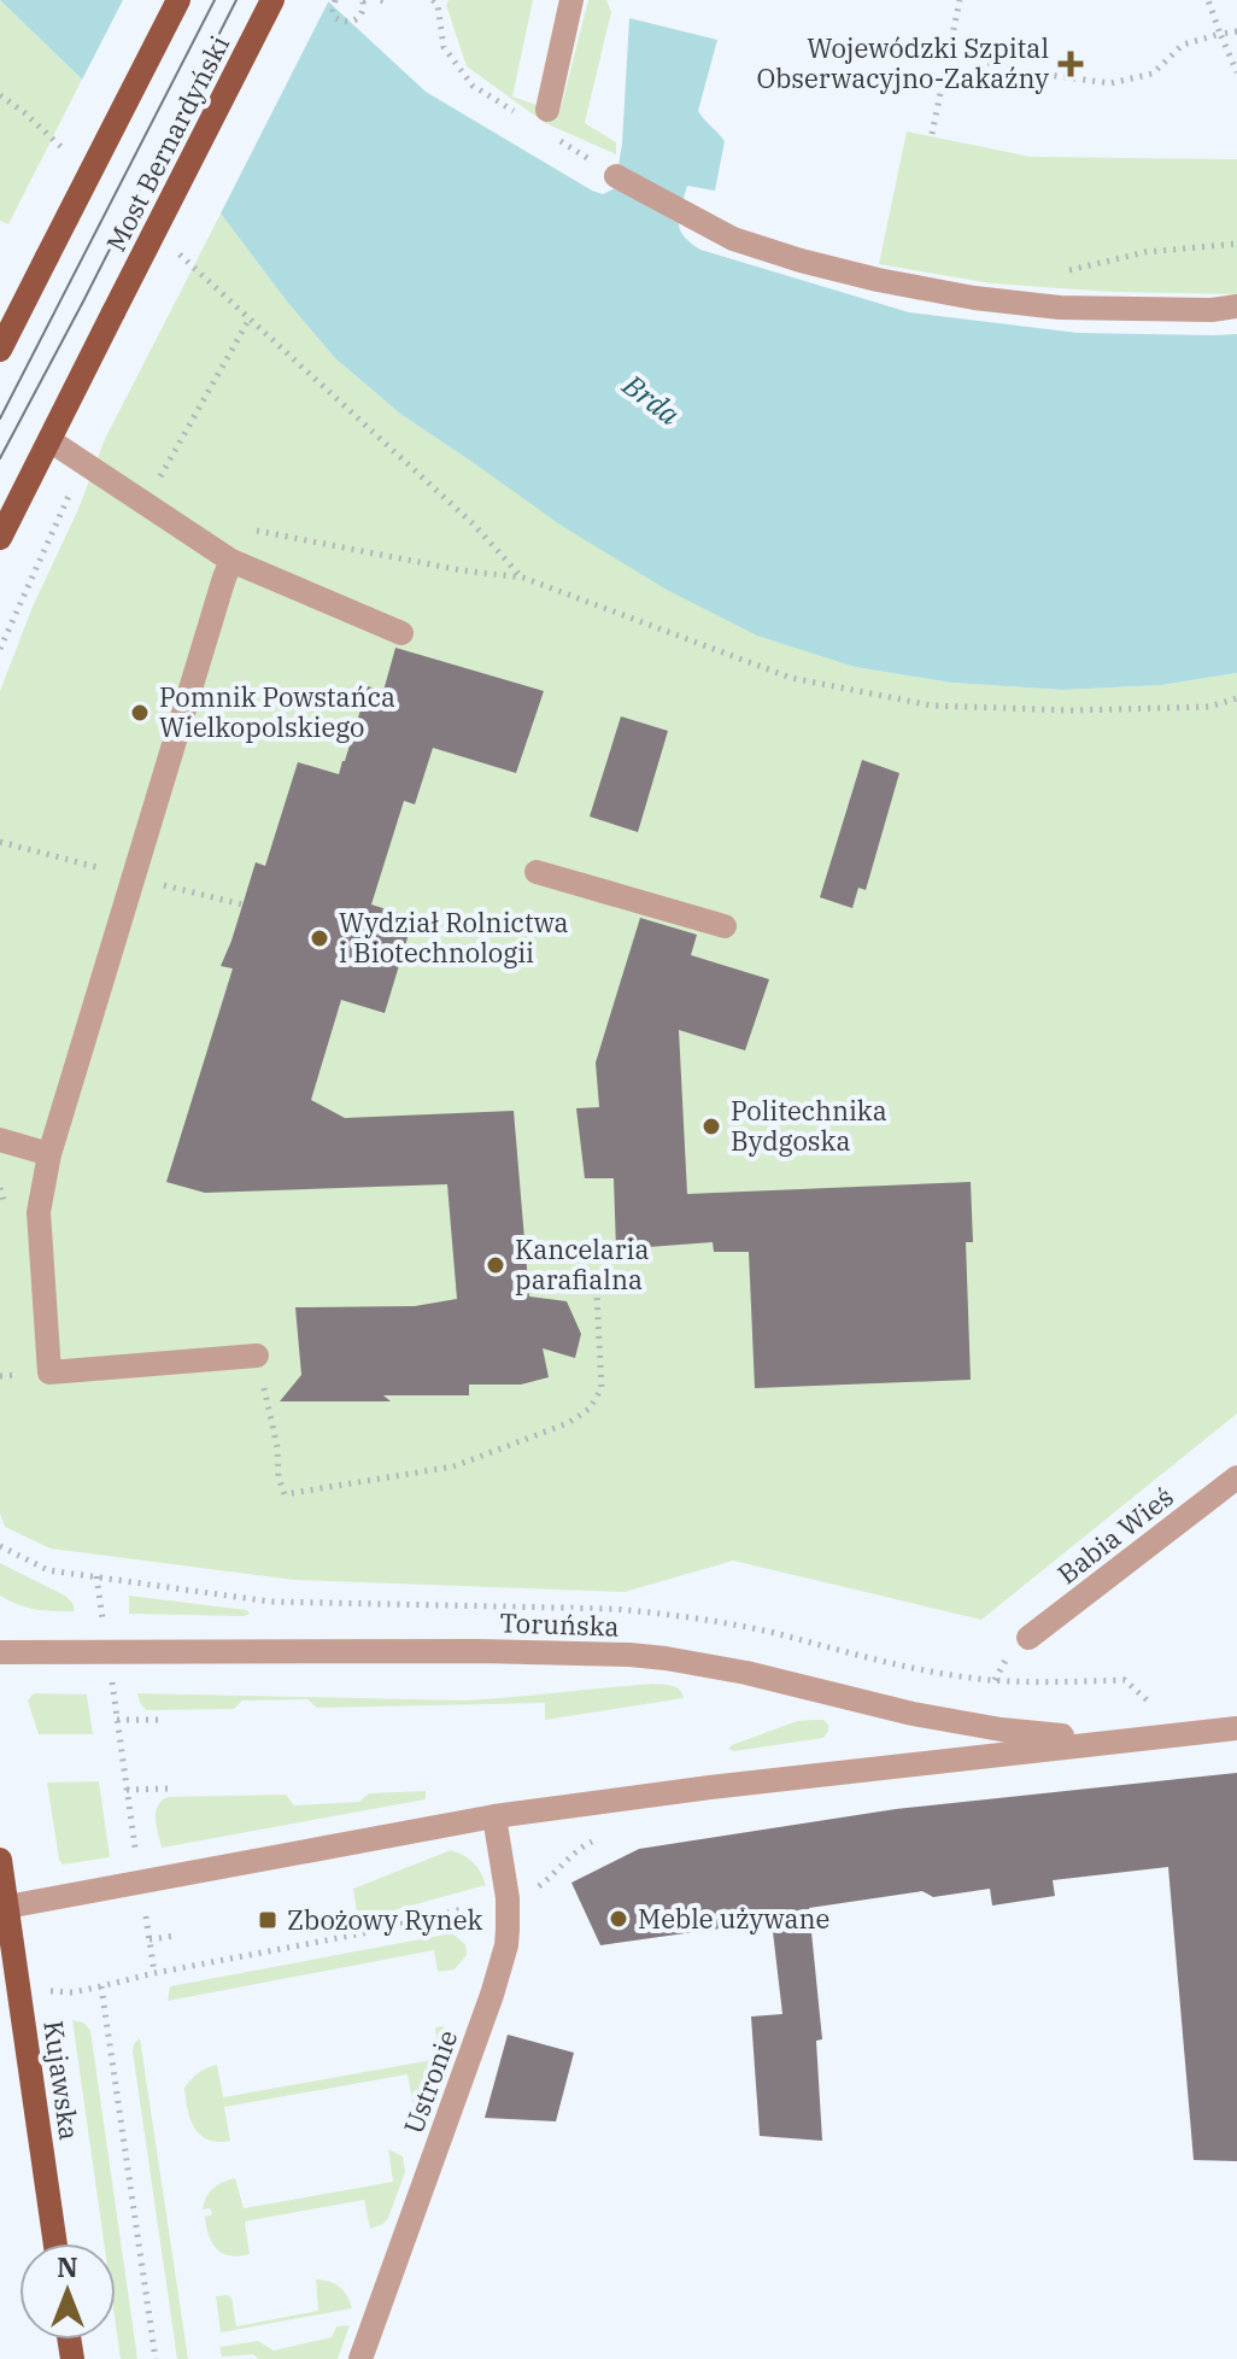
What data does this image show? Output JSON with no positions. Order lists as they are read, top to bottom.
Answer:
{
  "streets": {
    "main road": ["Most Bernardyński", "Kujawska"],
    "street": ["Babia Wieś", "Toruńska", "Ustronie"]
  },
  "crossings": [
    ["Toruńska", "Kujawska"],
    ["Toruńska", "Ustronie"]
  ],
  "water": ["Brda"],
  "places": {
    "health": ["Wojewódzki Szpital Obserwacyjno-Zakaźny"],
    "other": [
      "Pomnik Powstańca Wielkopolskiego",
      "Wydział Rolnictwa i Biotechnologii",
      "Politechnika Bydgoska",
      "Kancelaria parafialna",
      "Meble używane"
    ],
    "transit": ["Zbożowy Rynek"]
  },
  "north": "top"
}
